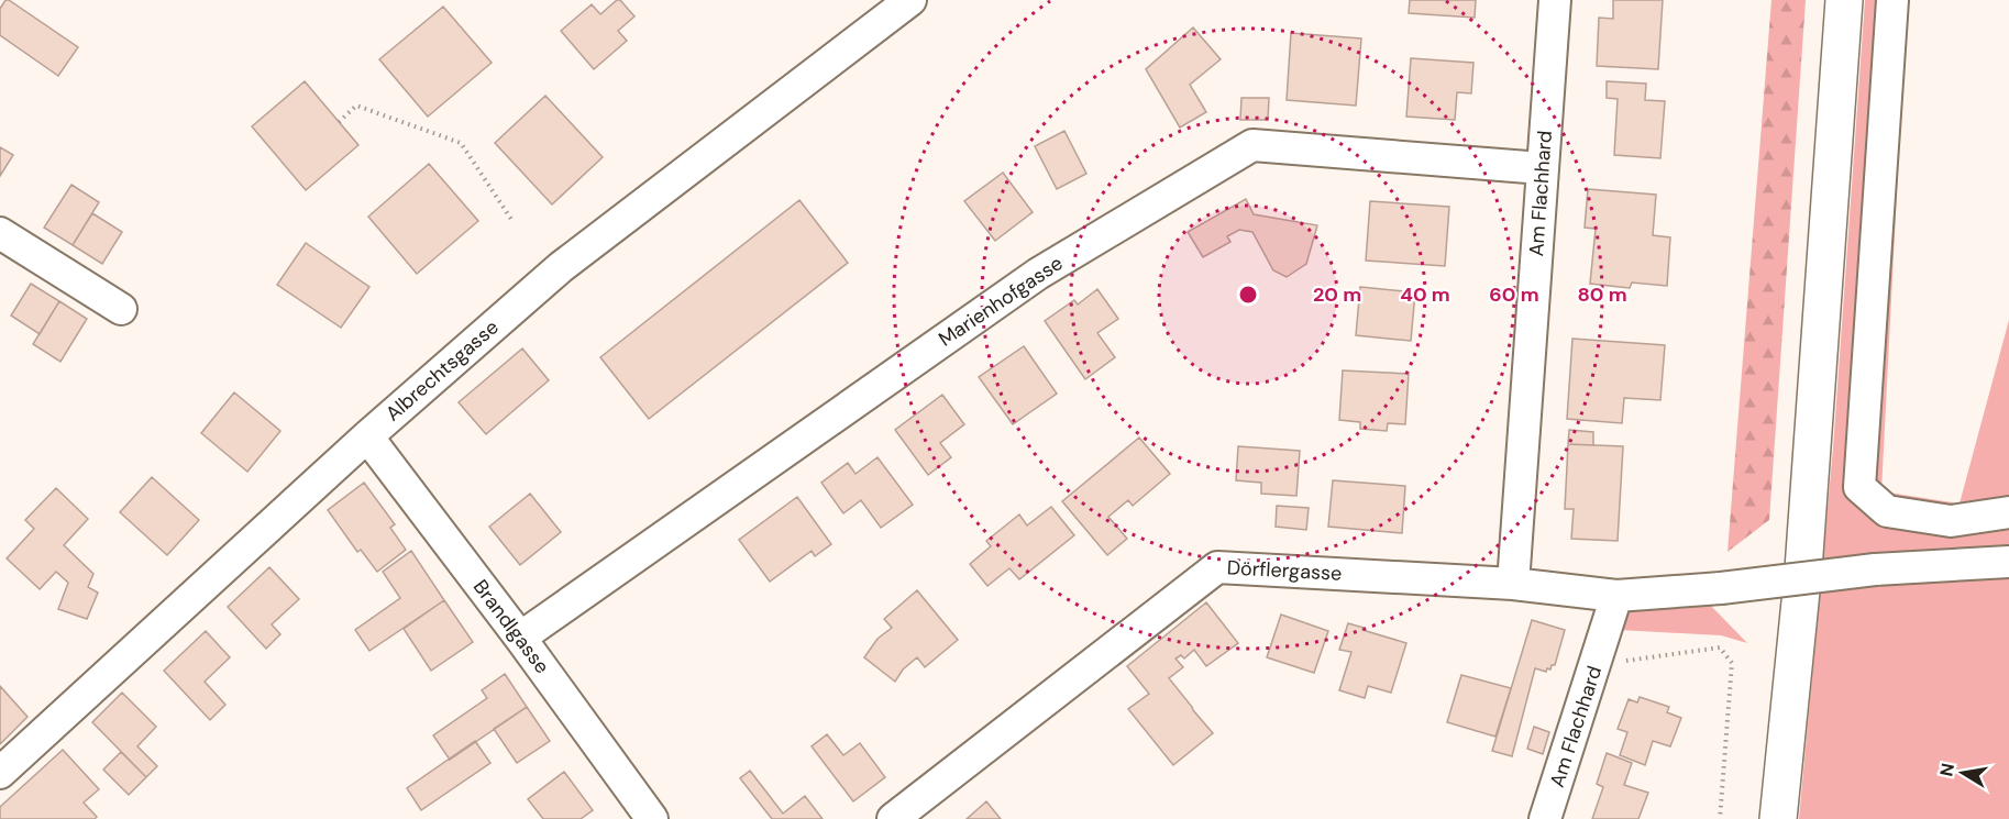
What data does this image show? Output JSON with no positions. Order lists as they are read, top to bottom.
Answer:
{
  "streets": {
    "street": [
      "Am Flachhard",
      "Marienhofgasse",
      "Albrechtsgasse",
      "Dörflergasse",
      "Brandlgasse"
    ]
  },
  "crossings": [
    ["Am Flachhard", "Marienhofgasse"],
    ["Am Flachhard", "Dörflergasse"],
    ["Marienhofgasse", "Brandlgasse"],
    ["Albrechtsgasse", "Brandlgasse"]
  ],
  "north": "left",
  "rings": [
    "20 m",
    "40 m",
    "60 m",
    "80 m"
  ]
}
